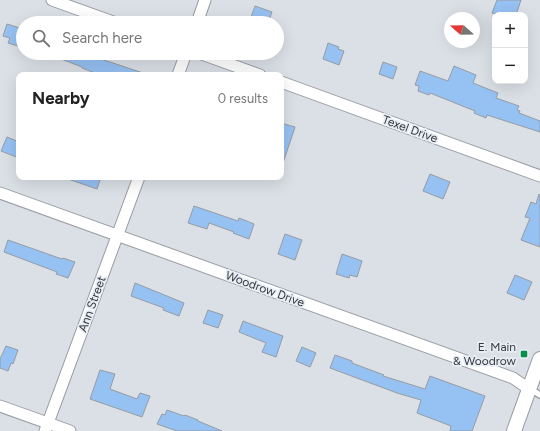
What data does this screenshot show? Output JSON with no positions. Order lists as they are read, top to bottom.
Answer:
{
  "streets": {
    "street": ["Texel Drive", "Woodrow Drive", "Ann Street"]
  },
  "crossings": [
    ["Woodrow Drive", "Ann Street"]
  ],
  "places": {
    "transit": ["E. Main & Woodrow"]
  },
  "north": "left",
  "page": {
    "map_buttons": ["+", "−"],
    "search": "Search here",
    "heading": ["Nearby", "0 results"]
  }
}
